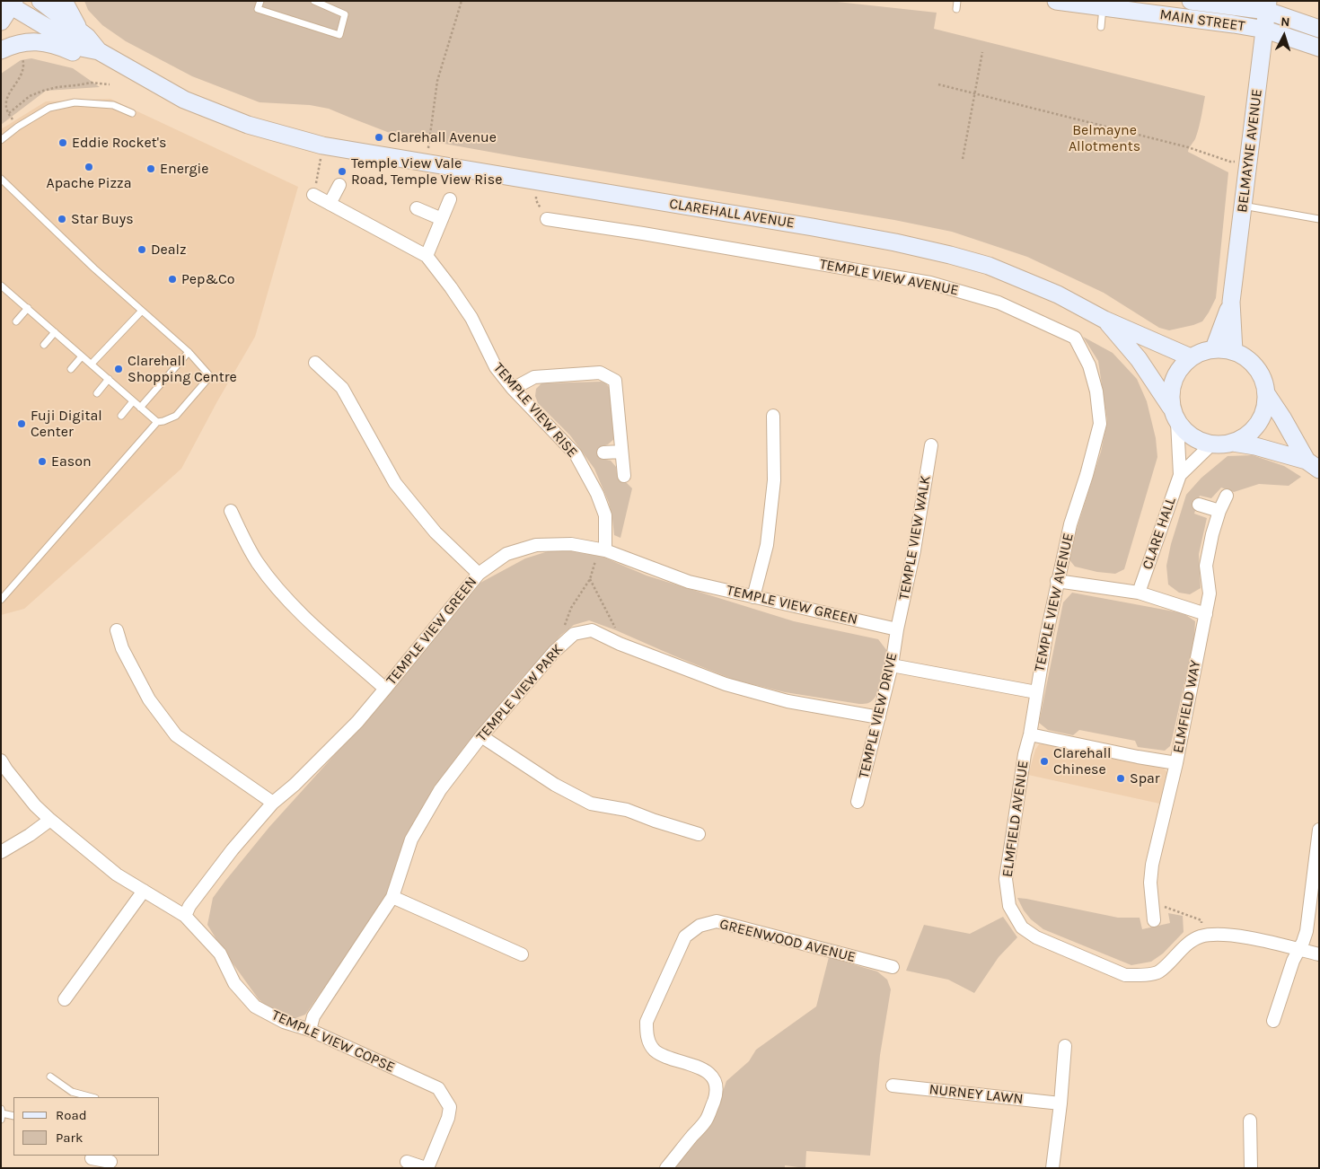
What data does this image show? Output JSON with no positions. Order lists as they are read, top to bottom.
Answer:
{
  "streets": {
    "main road": ["MAIN STREET", "BELMAYNE AVENUE", "CLAREHALL AVENUE"],
    "street": [
      "TEMPLE VIEW AVENUE",
      "TEMPLE VIEW RISE",
      "CLARE HALL",
      "TEMPLE VIEW WALK",
      "TEMPLE VIEW GREEN",
      "TEMPLE VIEW PARK",
      "ELMFIELD WAY",
      "TEMPLE VIEW DRIVE",
      "ELMFIELD AVENUE",
      "GREENWOOD AVENUE",
      "TEMPLE VIEW COPSE",
      "NURNEY LAWN"
    ]
  },
  "crossings": [
    ["MAIN STREET", "BELMAYNE AVENUE"],
    ["BELMAYNE AVENUE", "CLAREHALL AVENUE"],
    ["BELMAYNE AVENUE", "CLARE HALL"],
    ["CLAREHALL AVENUE", "CLARE HALL"],
    ["TEMPLE VIEW AVENUE", "TEMPLE VIEW DRIVE"],
    ["TEMPLE VIEW AVENUE", "ELMFIELD AVENUE"],
    ["TEMPLE VIEW RISE", "TEMPLE VIEW GREEN"],
    ["TEMPLE VIEW WALK", "TEMPLE VIEW GREEN"],
    ["TEMPLE VIEW WALK", "TEMPLE VIEW DRIVE"],
    ["TEMPLE VIEW GREEN", "TEMPLE VIEW DRIVE"],
    ["TEMPLE VIEW GREEN", "TEMPLE VIEW COPSE"],
    ["TEMPLE VIEW PARK", "TEMPLE VIEW DRIVE"],
    ["TEMPLE VIEW PARK", "TEMPLE VIEW COPSE"]
  ],
  "parks": ["Belmayne Allotments"],
  "places": [
    "Clarehall Avenue",
    "Eddie Rocket's",
    "Apache Pizza",
    "Energie",
    "Temple View Vale Road, Temple View Rise",
    "Star Buys",
    "Dealz",
    "Pep&Co",
    "Clarehall Shopping Centre",
    "Fuji Digital Center",
    "Eason",
    "Clarehall Chinese",
    "Spar"
  ],
  "legend": ["Road", "Park"],
  "north": "top"
}
